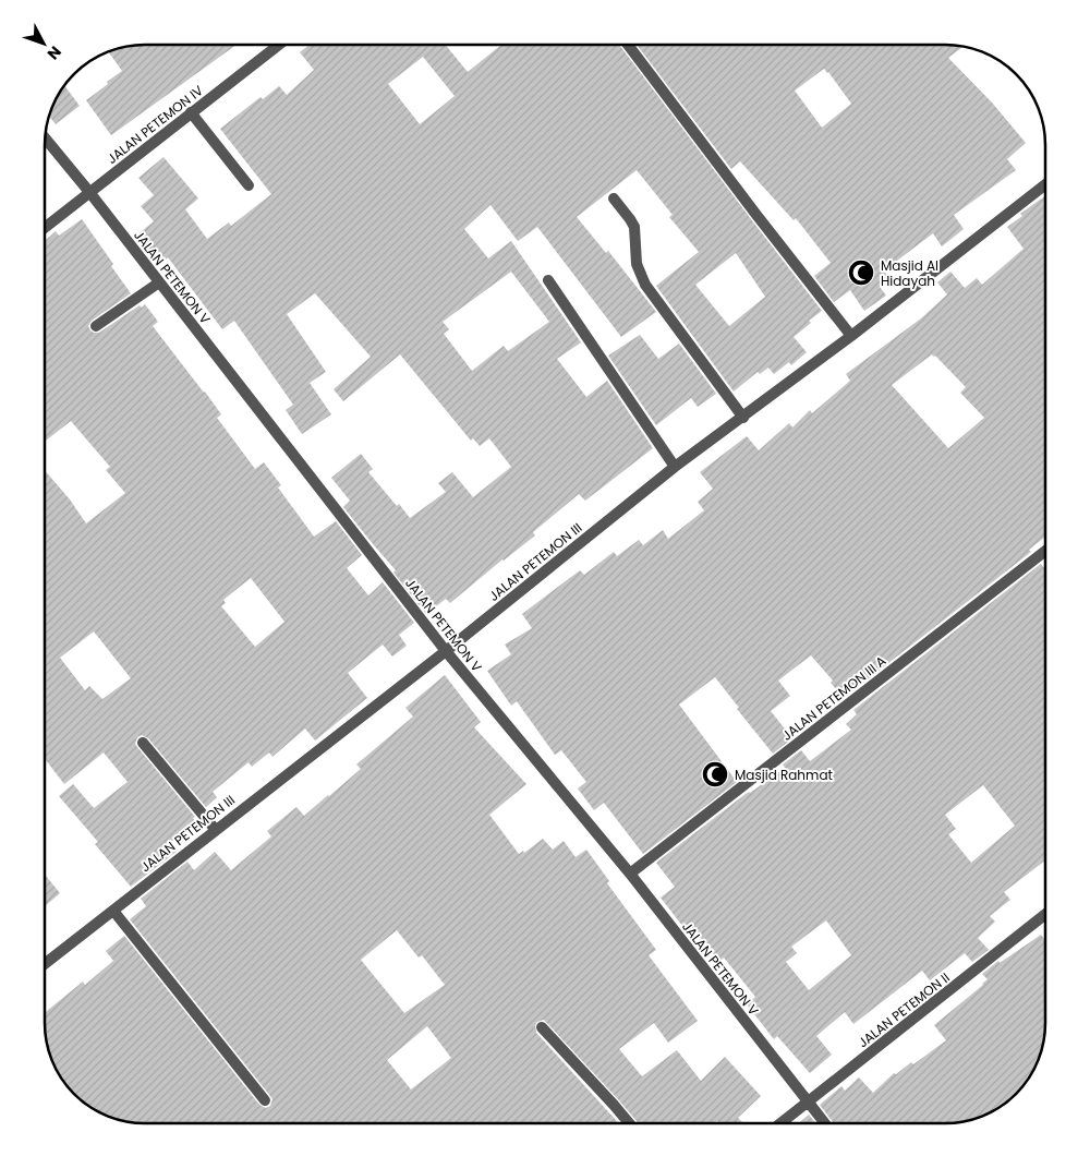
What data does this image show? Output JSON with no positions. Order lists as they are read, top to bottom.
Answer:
{
  "streets": {
    "street": [
      "JALAN PETEMON IV",
      "JALAN PETEMON V",
      "JALAN PETEMON III",
      "JALAN PETEMON III A",
      "JALAN PETEMON II"
    ]
  },
  "crossings": [
    ["JALAN PETEMON IV", "JALAN PETEMON V"],
    ["JALAN PETEMON V", "JALAN PETEMON III"],
    ["JALAN PETEMON V", "JALAN PETEMON III A"],
    ["JALAN PETEMON V", "JALAN PETEMON II"]
  ],
  "places": {
    "mosque": ["Masjid Al Hidayah", "Masjid Rahmat"]
  },
  "north": "bottom right"
}
